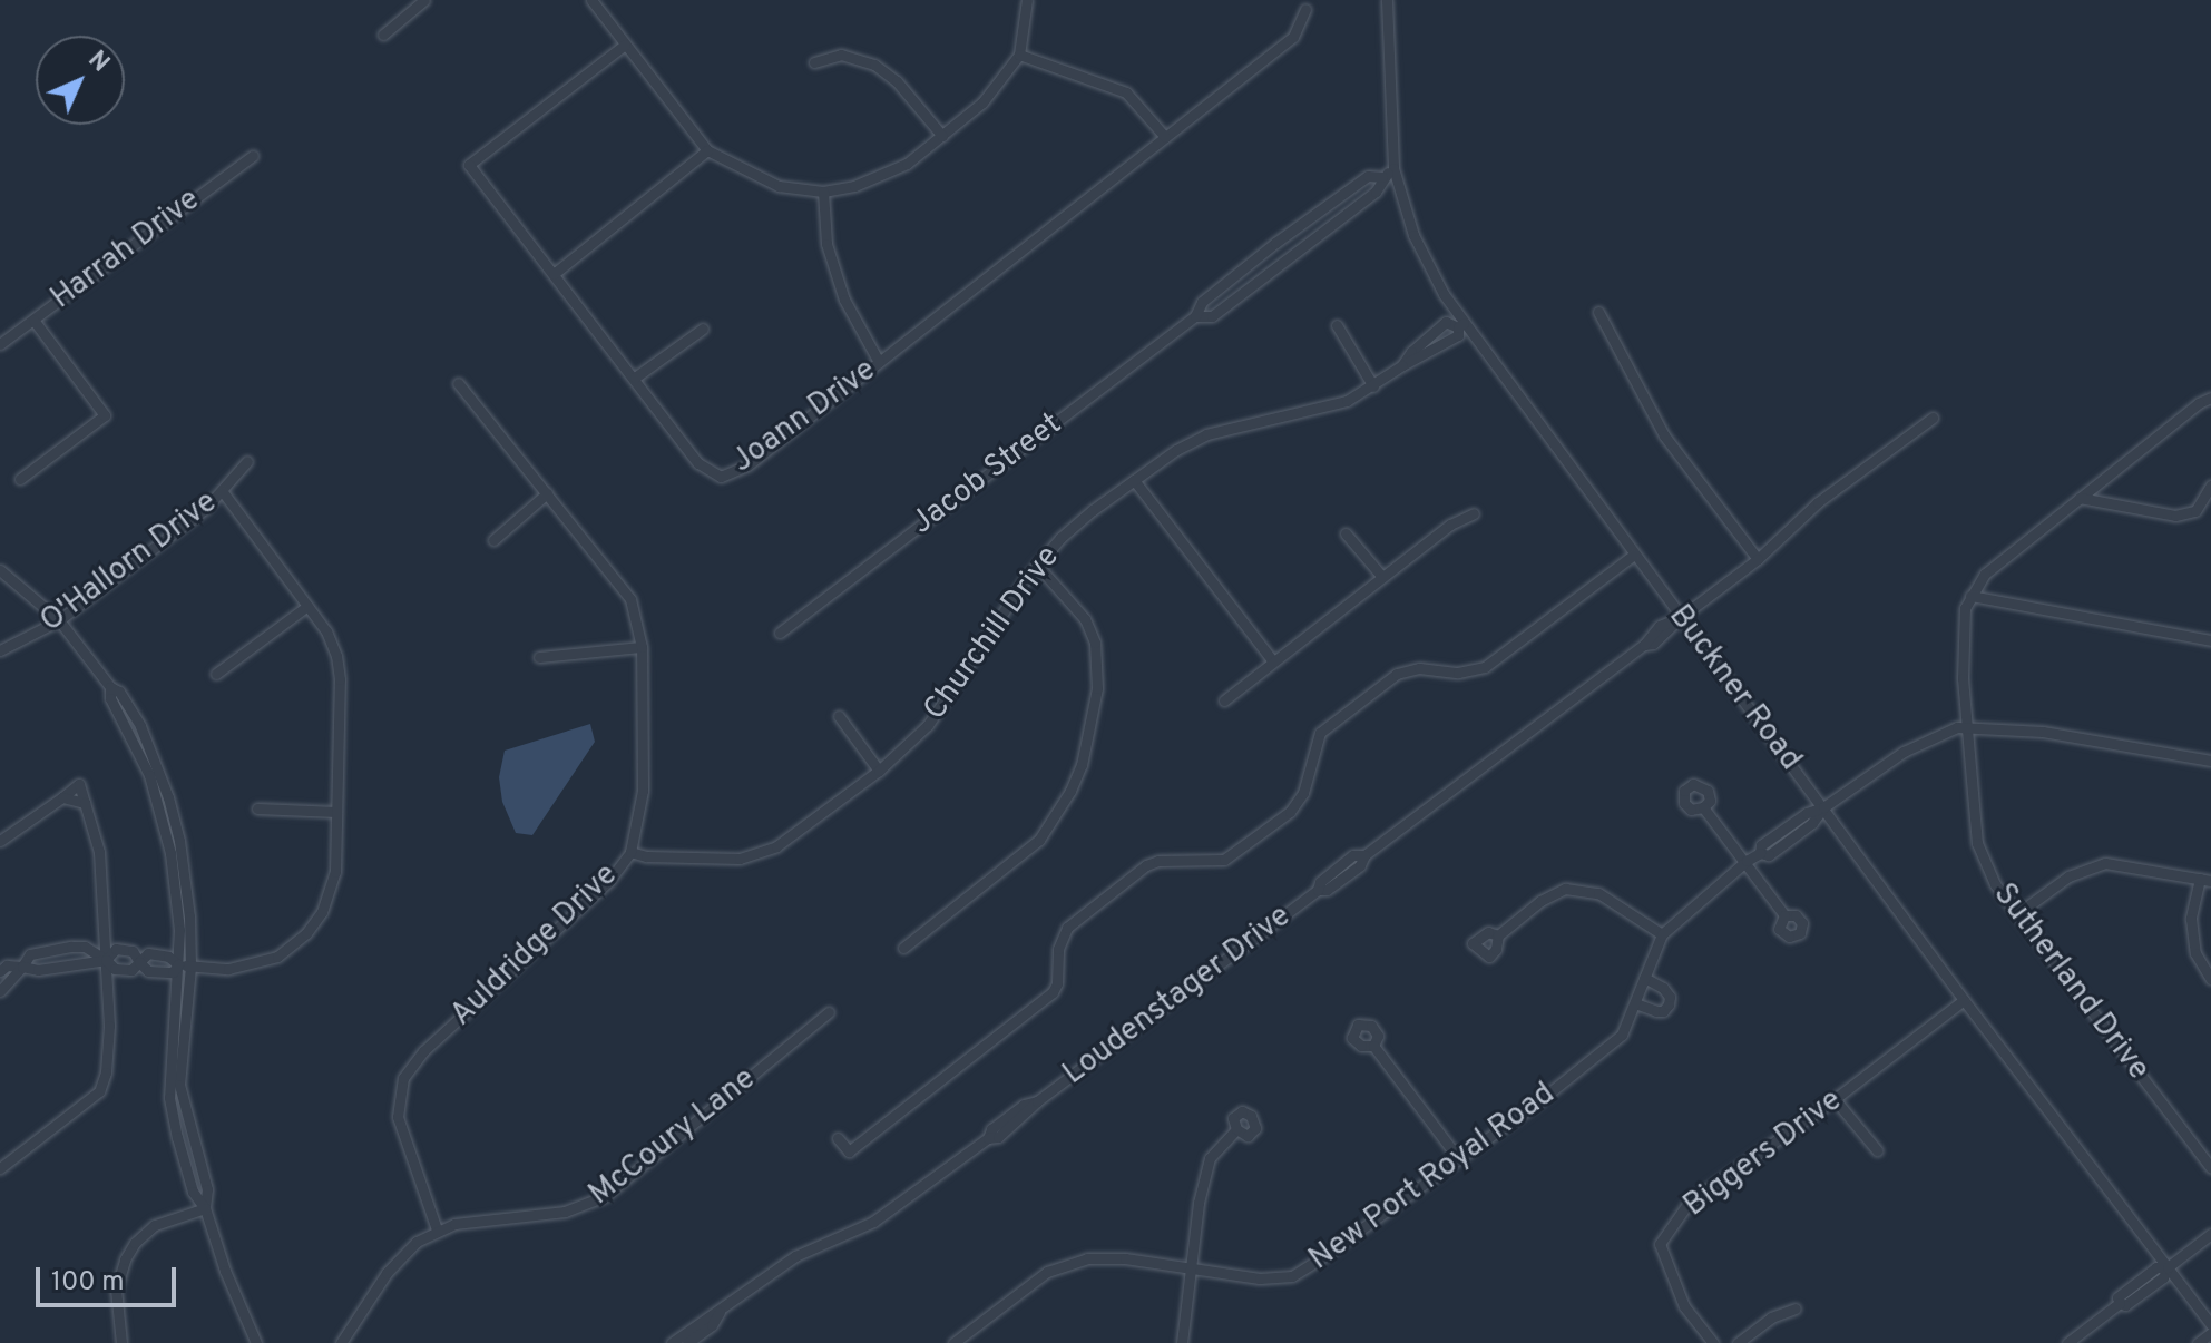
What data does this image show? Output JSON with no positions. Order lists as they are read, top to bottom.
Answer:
{
  "streets": {
    "street": [
      "Harrah Drive",
      "Joann Drive",
      "Jacob Street",
      "O'Hallorn Drive",
      "Churchill Drive",
      "Buckner Road",
      "Auldridge Drive",
      "Sutherland Drive",
      "Loudenstager Drive",
      "McCoury Lane",
      "Biggers Drive",
      "New Port Royal Road"
    ]
  },
  "crossings": [
    ["Jacob Street", "Buckner Road"],
    ["Churchill Drive", "Buckner Road"],
    ["Churchill Drive", "Auldridge Drive"],
    ["Buckner Road", "Loudenstager Drive"],
    ["Buckner Road", "Biggers Drive"],
    ["Buckner Road", "New Port Royal Road"],
    ["Auldridge Drive", "McCoury Lane"],
    ["Sutherland Drive", "New Port Royal Road"]
  ],
  "scale_bar": "100 m",
  "north": "top right"
}
